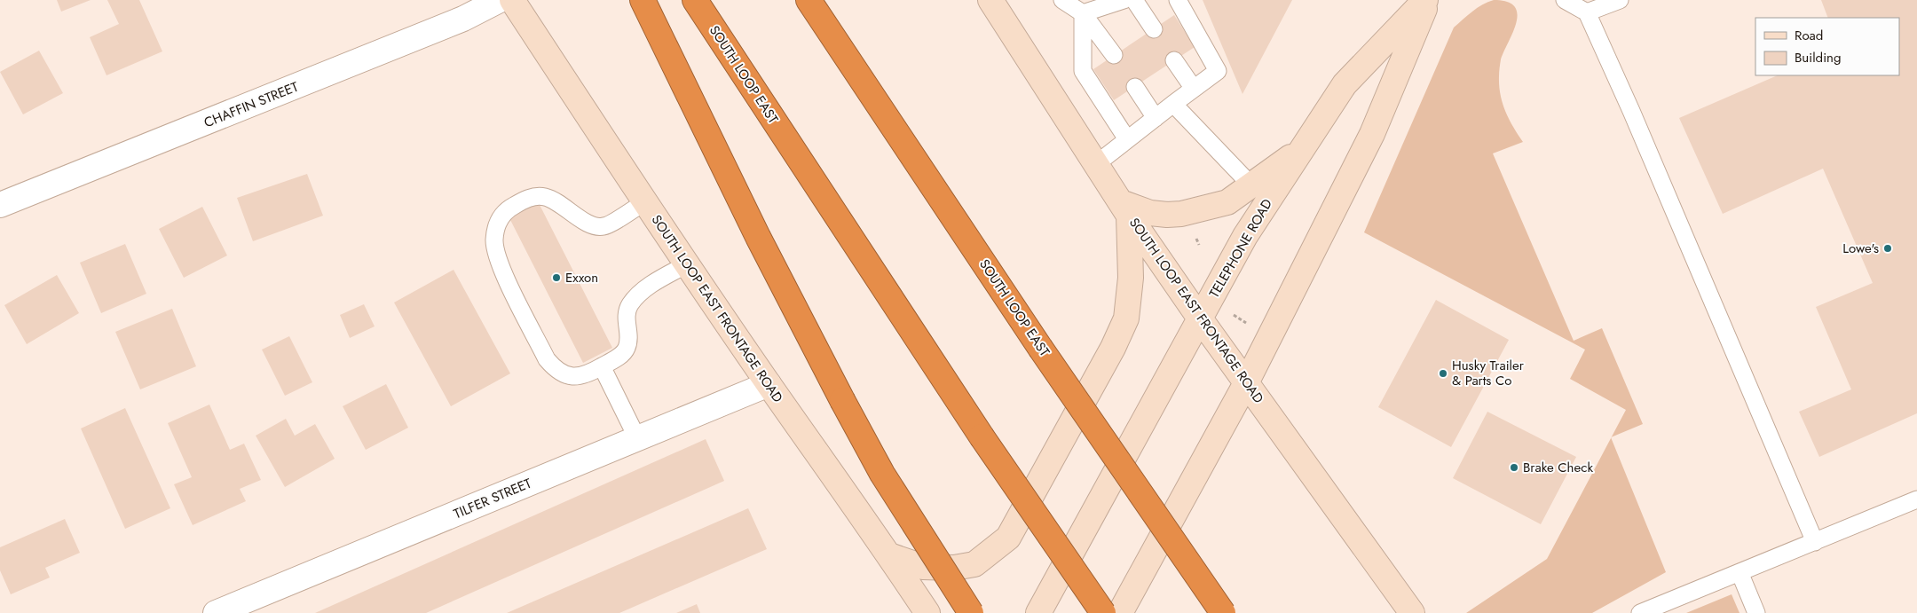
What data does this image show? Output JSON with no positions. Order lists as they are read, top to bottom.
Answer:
{
  "streets": {
    "highway": ["SOUTH LOOP EAST"],
    "main road": ["TELEPHONE ROAD", "SOUTH LOOP EAST FRONTAGE ROAD"],
    "street": ["CHAFFIN STREET", "TILFER STREET"]
  },
  "crossings": [
    ["TELEPHONE ROAD", "SOUTH LOOP EAST FRONTAGE ROAD"],
    ["SOUTH LOOP EAST FRONTAGE ROAD", "TILFER STREET"]
  ],
  "places": [
    "Lowe's",
    "Exxon",
    "Husky Trailer & Parts Co",
    "Brake Check"
  ],
  "legend": ["Road", "Building"]
}
